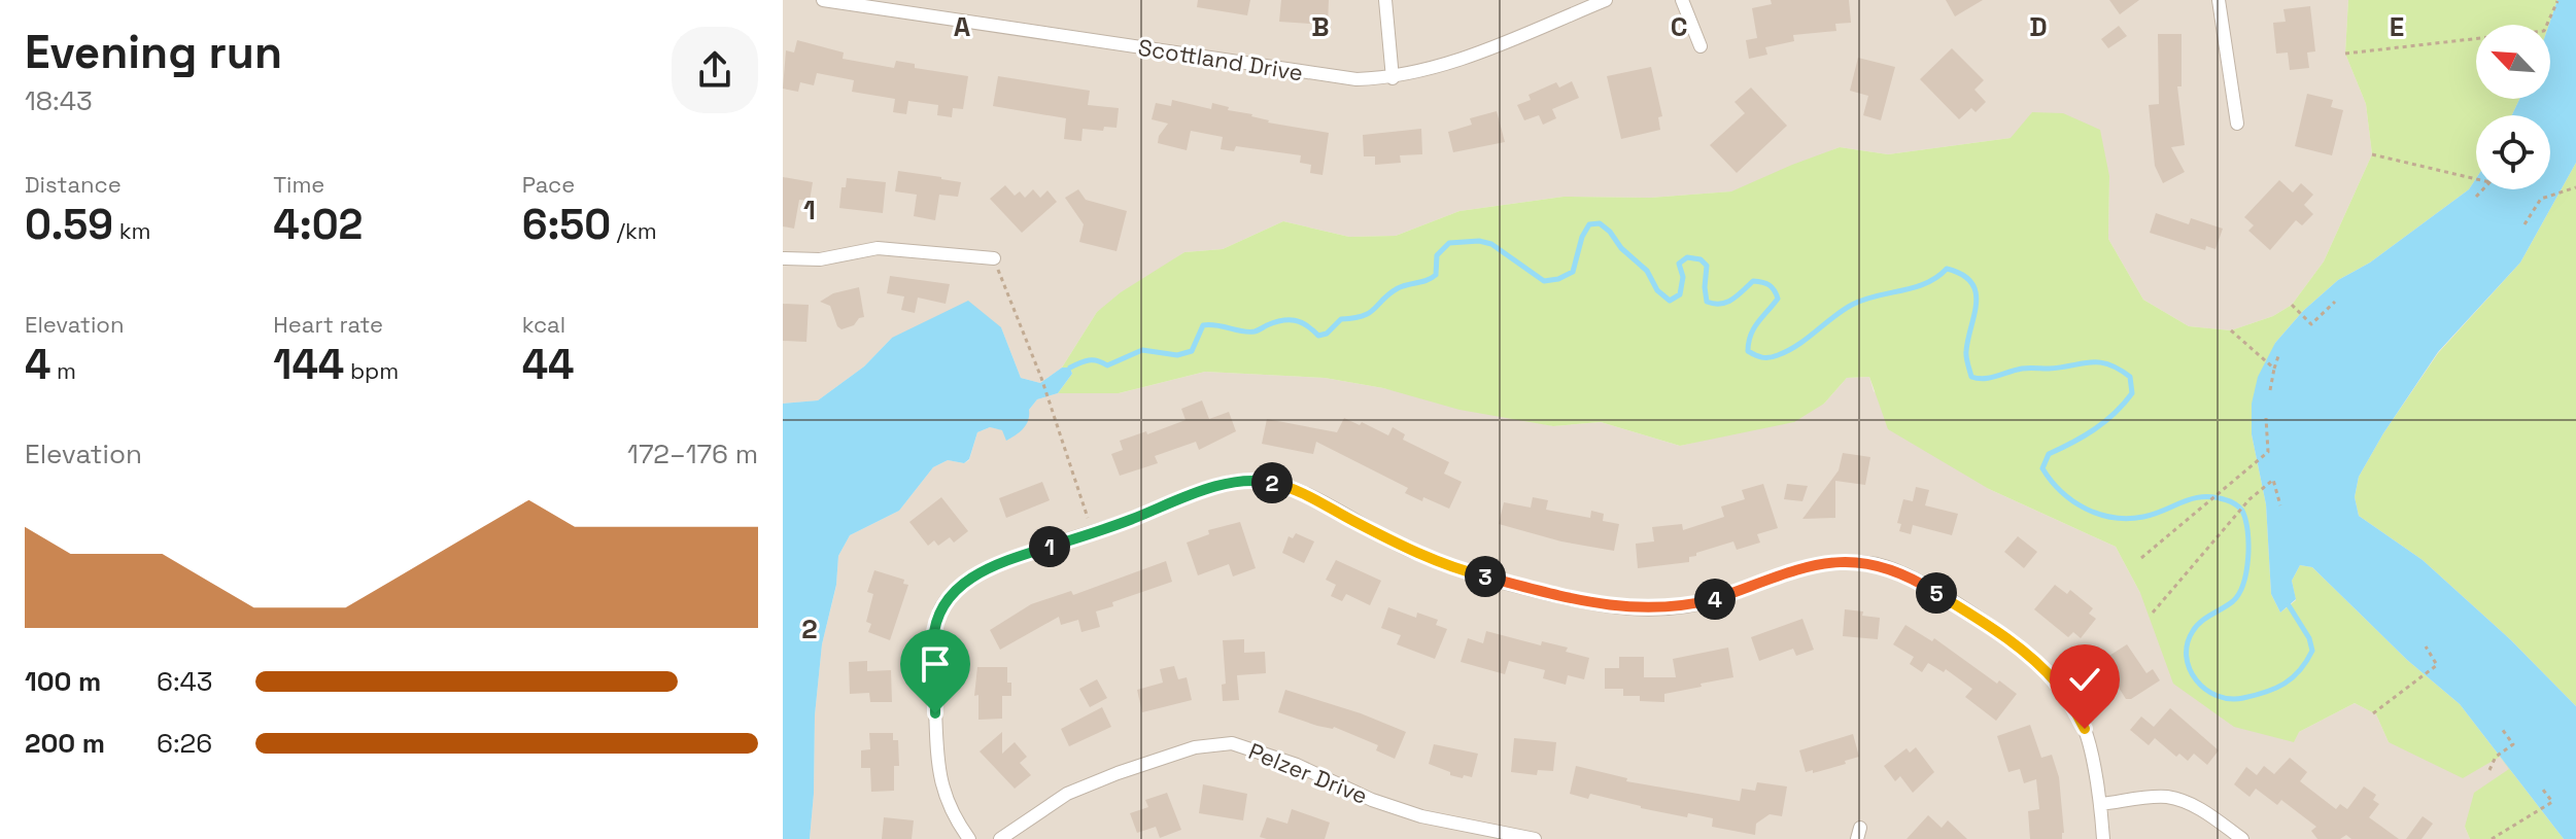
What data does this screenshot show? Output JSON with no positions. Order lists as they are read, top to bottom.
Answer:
{
  "streets": {
    "street": ["Scottland Drive", "Pelzer Drive"]
  },
  "north": "top left",
  "page": {
    "heading": ["Evening run", "18:43"],
    "stats": [
      ["Distance", "0.59 km"],
      ["Time", "4:02"],
      ["Pace", "6:50 /km"],
      ["Elevation", "4 m"],
      ["Heart rate", "144 bpm"],
      ["kcal", "44"]
    ],
    "chart": ["Elevation", "172–176 m"],
    "pins": [
      "2",
      "1",
      "3",
      "5",
      "4"
    ],
    "list": [
      {
        "name": "100 m",
        "note": "6:43"
      },
      {
        "name": "200 m",
        "note": "6:26"
      }
    ]
  },
  "grid": {
    "columns": [
      "A",
      "B",
      "C",
      "D",
      "E"
    ],
    "rows": ["1", "2"]
  }
}
